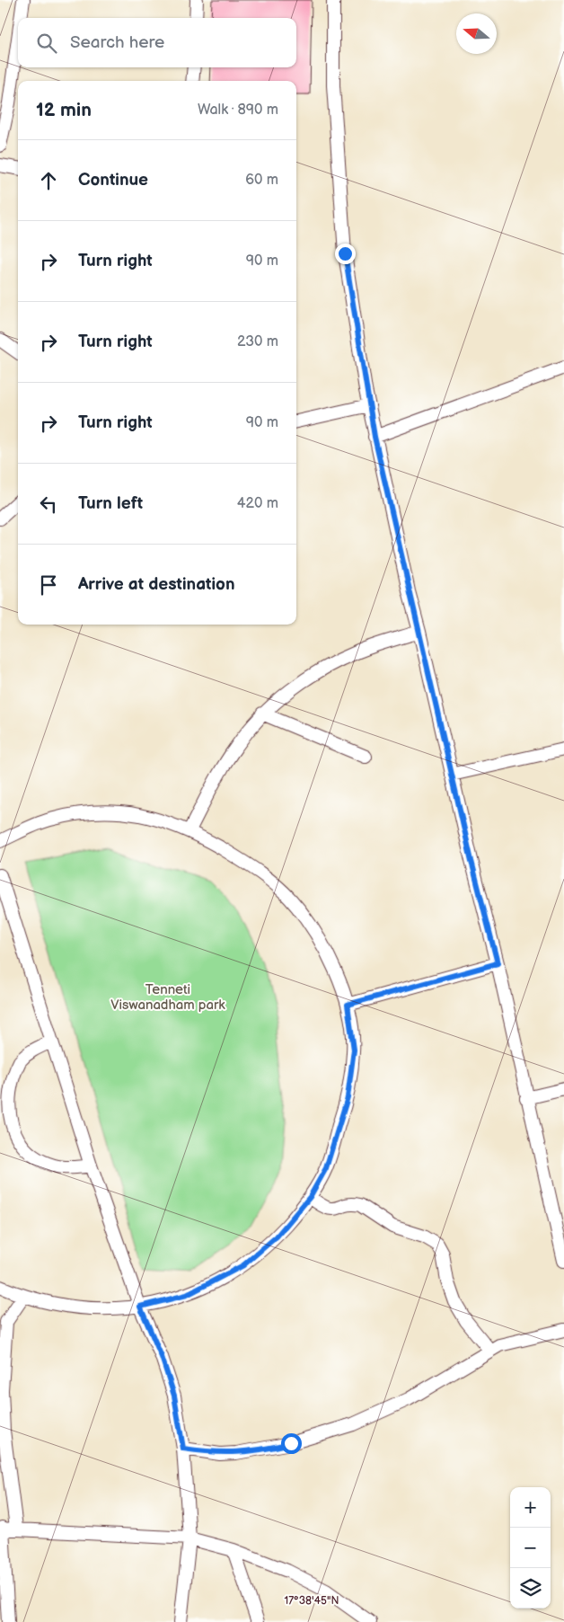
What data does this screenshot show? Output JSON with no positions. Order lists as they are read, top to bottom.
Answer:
{
  "parks": ["Tenneti Viswanadham park"],
  "north": "left",
  "page": {
    "search": "Search here",
    "heading": ["12 min", "Walk · 890 m"],
    "list": [
      ["Continue", "60 m"],
      ["Turn right", "90 m"],
      ["Turn right", "230 m"],
      ["Turn right", "90 m"],
      ["Turn left", "420 m"],
      "Arrive at destination"
    ],
    "map_buttons": ["+", "−"]
  },
  "coordinates": ["17°38'45\"N"]
}
